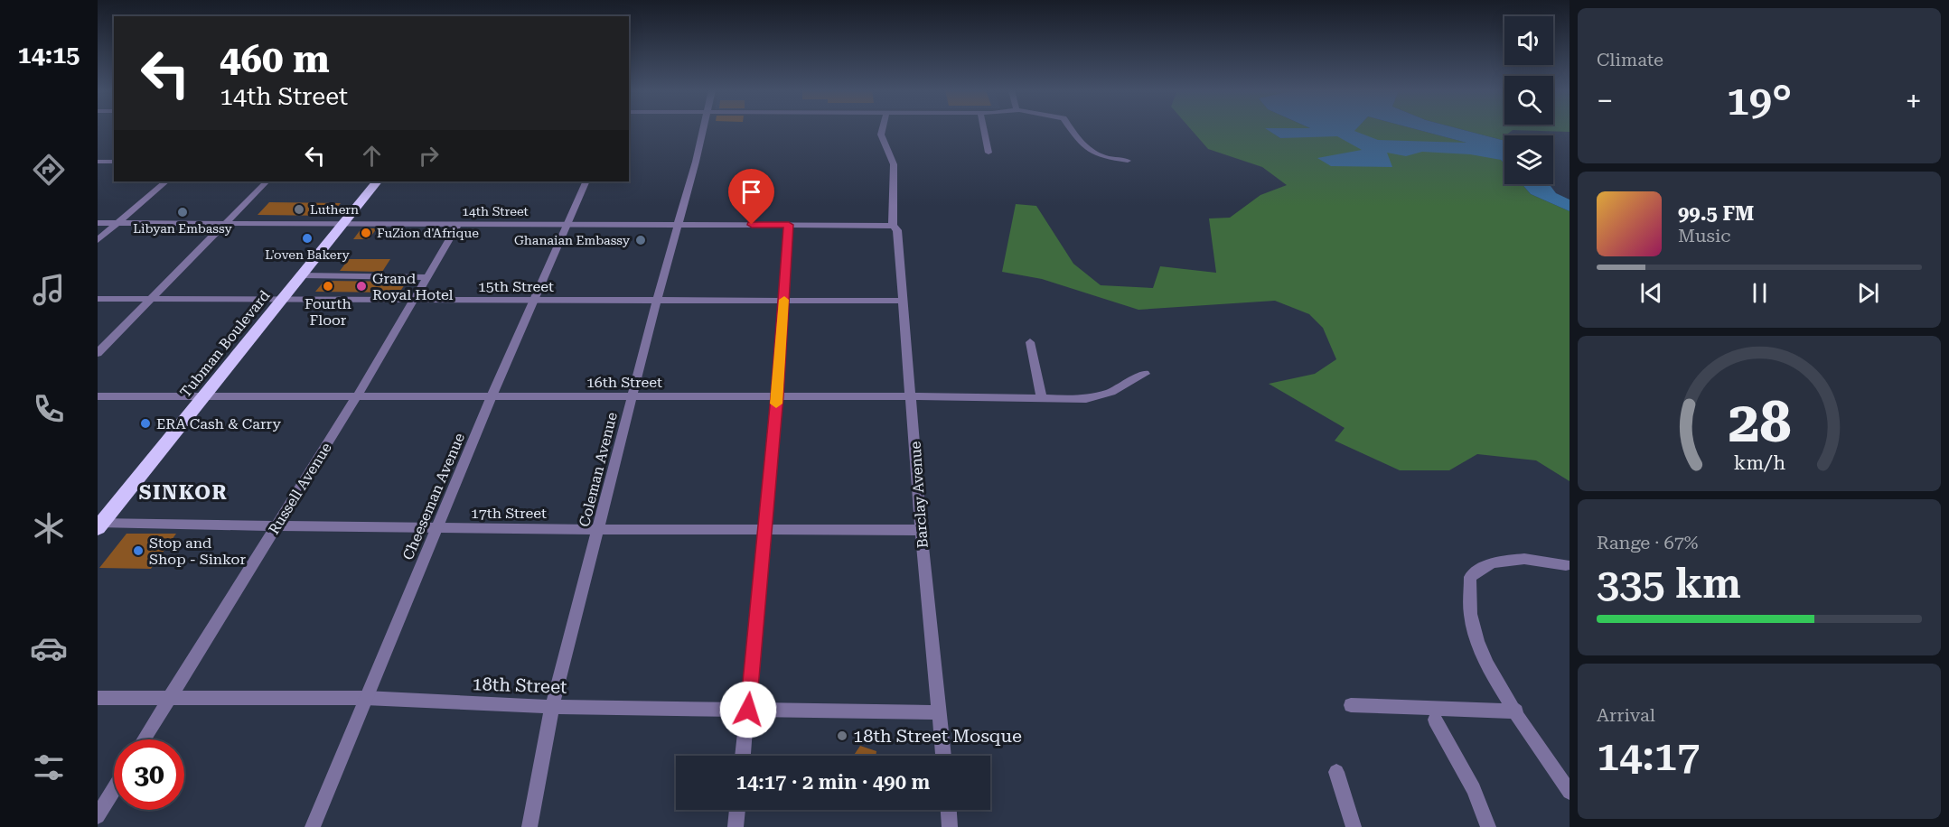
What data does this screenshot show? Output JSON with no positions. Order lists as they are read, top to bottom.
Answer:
{
  "streets": {
    "highway": ["Tubman Boulevard"],
    "street": [
      "14th Street",
      "15th Street",
      "16th Street",
      "Coleman Avenue",
      "Russell Avenue",
      "Barclay Avenue",
      "Cheeseman Avenue",
      "17th Street",
      "18th Street"
    ]
  },
  "crossings": [
    ["14th Street", "Tubman Boulevard"],
    ["14th Street", "Coleman Avenue"],
    ["14th Street", "Russell Avenue"],
    ["14th Street", "Barclay Avenue"],
    ["14th Street", "Cheeseman Avenue"],
    ["15th Street", "Tubman Boulevard"],
    ["15th Street", "Coleman Avenue"],
    ["15th Street", "Russell Avenue"],
    ["15th Street", "Barclay Avenue"],
    ["15th Street", "Cheeseman Avenue"],
    ["Tubman Boulevard", "16th Street"],
    ["Tubman Boulevard", "17th Street"],
    ["16th Street", "Coleman Avenue"],
    ["16th Street", "Russell Avenue"],
    ["16th Street", "Barclay Avenue"],
    ["16th Street", "Cheeseman Avenue"],
    ["Coleman Avenue", "17th Street"],
    ["Coleman Avenue", "18th Street"],
    ["Russell Avenue", "17th Street"],
    ["Russell Avenue", "18th Street"],
    ["Barclay Avenue", "17th Street"],
    ["Barclay Avenue", "18th Street"],
    ["Cheeseman Avenue", "17th Street"],
    ["Cheeseman Avenue", "18th Street"]
  ],
  "districts": ["SINKOR"],
  "places": [
    "Luthern",
    "Libyan Embassy",
    "FuZion d'Afrique",
    "L'oven Bakery",
    "Ghanaian Embassy",
    "Fourth Floor",
    "Grand Royal Hotel",
    "ERA Cash & Carry",
    "Stop and Shop - Sinkor",
    "18th Street Mosque"
  ],
  "page": {
    "tabs": "14:15",
    "tile": [
      "Climate",
      ["Range · 67%", "335 km"],
      ["Arrival", "14:17"]
    ],
    "turn": ["460 m", "14th Street"],
    "heat": ["−", "19°", "+"],
    "song": ["99.5 FM", "Music"],
    "limit": "30",
    "trip": "14:17 · 2 min · 490 m",
    "gauge": ["28", "km/h"]
  }
}
